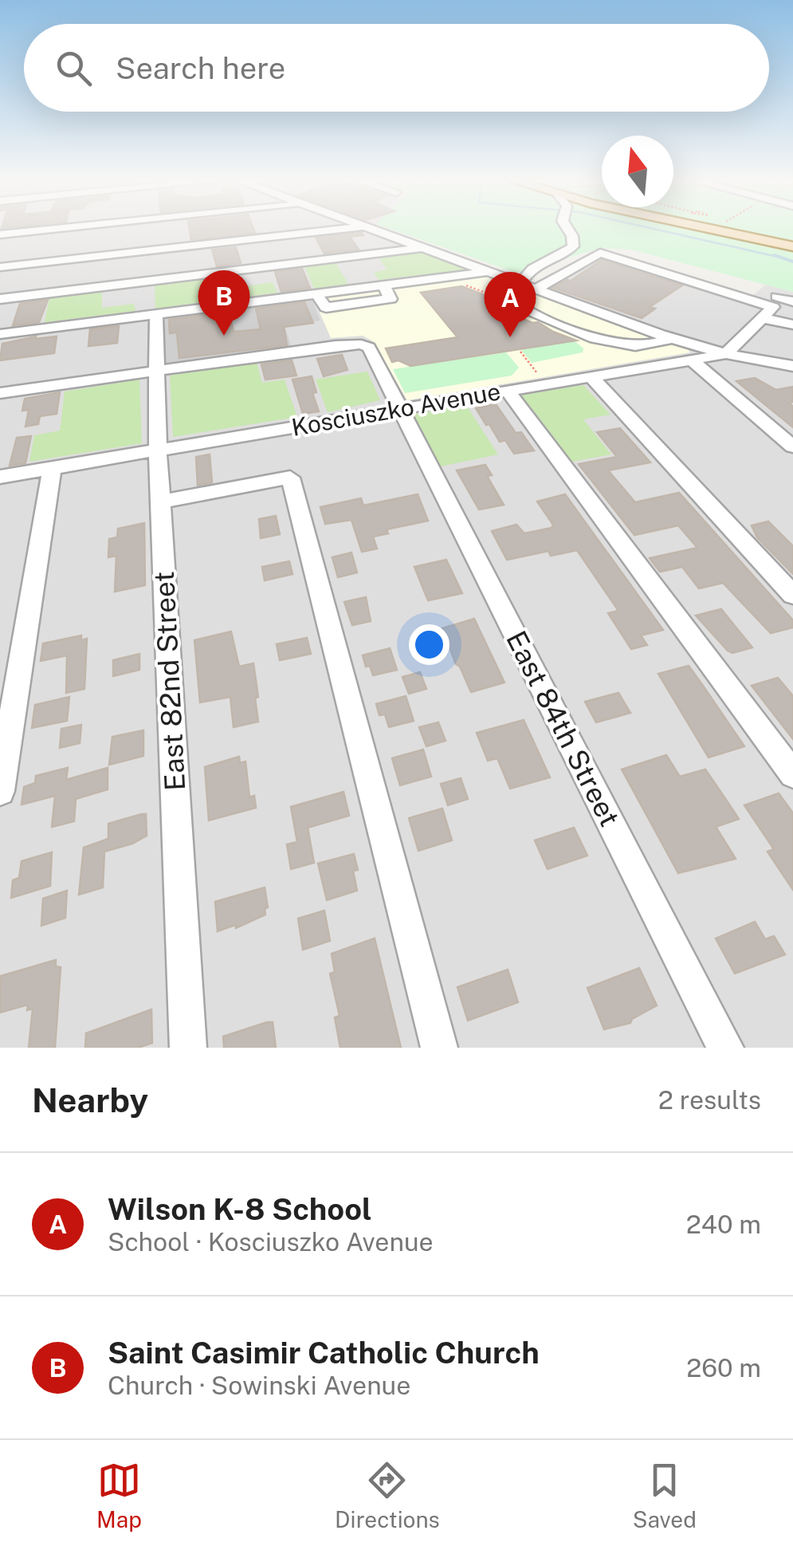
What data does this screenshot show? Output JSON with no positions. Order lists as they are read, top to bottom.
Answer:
{
  "streets": {
    "street": ["Kosciuszko Avenue", "East 82nd Street", "East 84th Street"]
  },
  "crossings": [
    ["Kosciuszko Avenue", "East 82nd Street"],
    ["Kosciuszko Avenue", "East 84th Street"],
    ["East 82nd Street", "East 84th Street"]
  ],
  "north": "top",
  "page": {
    "search": "Search here",
    "pins": ["B", "A"],
    "heading": ["Nearby", "2 results"],
    "list": [
      {
        "mark": "A",
        "name": "Wilson K-8 School",
        "note": "School · Kosciuszko Avenue",
        "value": "240 m"
      },
      {
        "mark": "B",
        "name": "Saint Casimir Catholic Church",
        "note": "Church · Sowinski Avenue",
        "value": "260 m"
      }
    ],
    "nav": ["Map", "Directions", "Saved"]
  }
}
